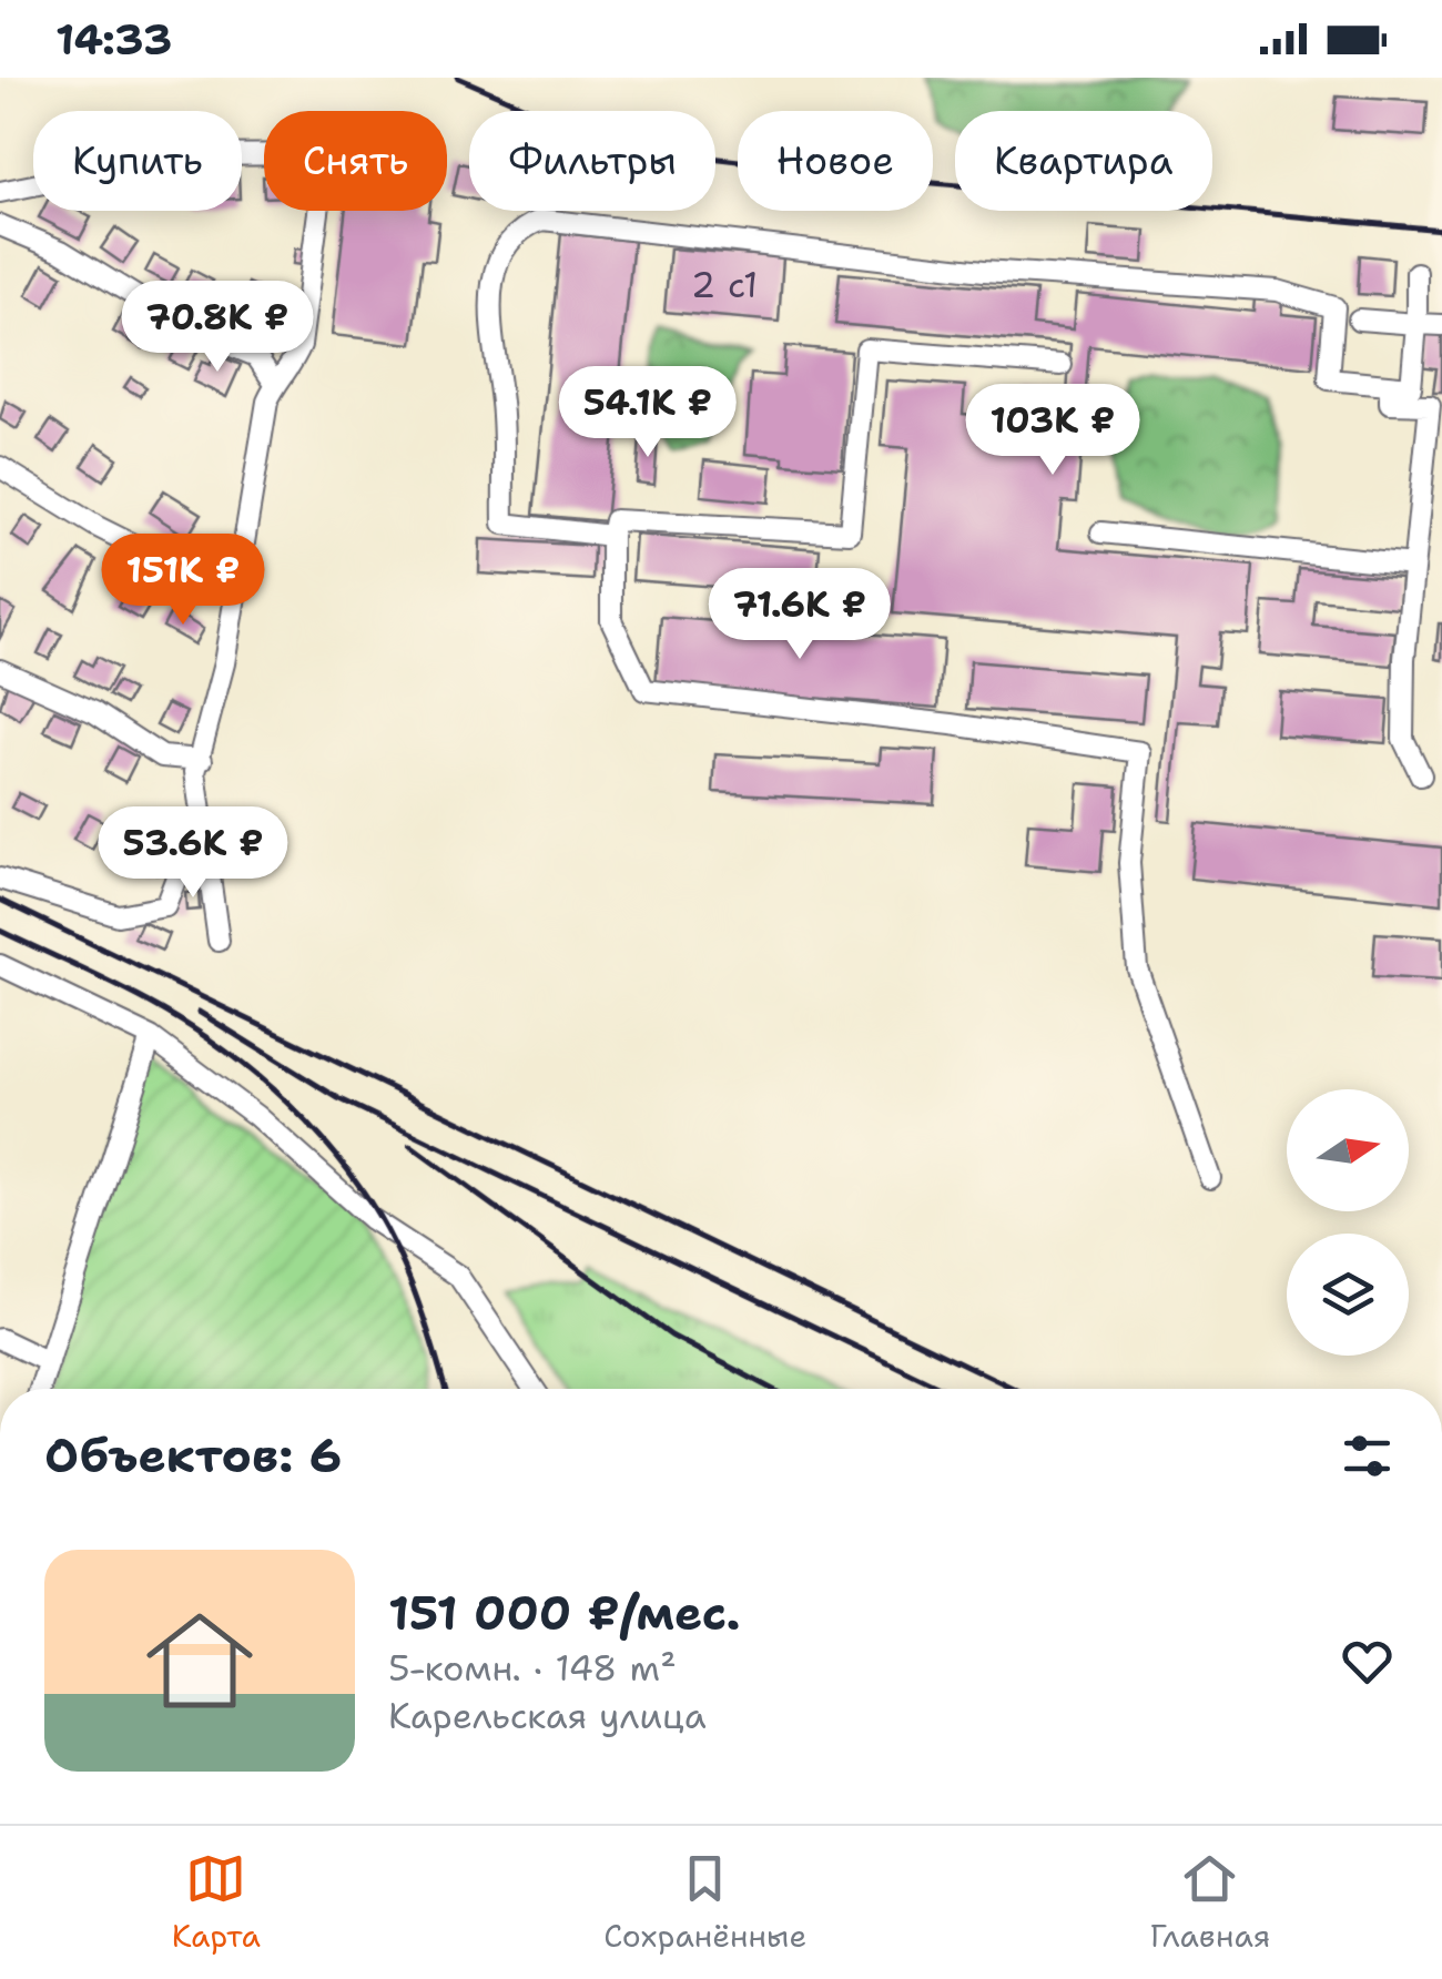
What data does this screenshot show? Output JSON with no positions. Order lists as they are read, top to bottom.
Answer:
{
  "house_numbers": ["2 с1"],
  "north": "right",
  "page": {
    "status": "14:33",
    "chip": [
      "Купить",
      "Снять",
      "Фильтры",
      "Новое",
      "Квартира"
    ],
    "price": [
      "70.8K ₽",
      "54.1K ₽",
      "103K ₽",
      "151K ₽",
      "71.6K ₽",
      "53.6K ₽"
    ],
    "heading": "Объектов: 6",
    "list": [
      {
        "name": "151 000 ₽/мес.",
        "note": "5-комн. · 148 m² · Карельская улица"
      }
    ],
    "tabs": ["Карта", "Сохранённые", "Главная"]
  }
}
